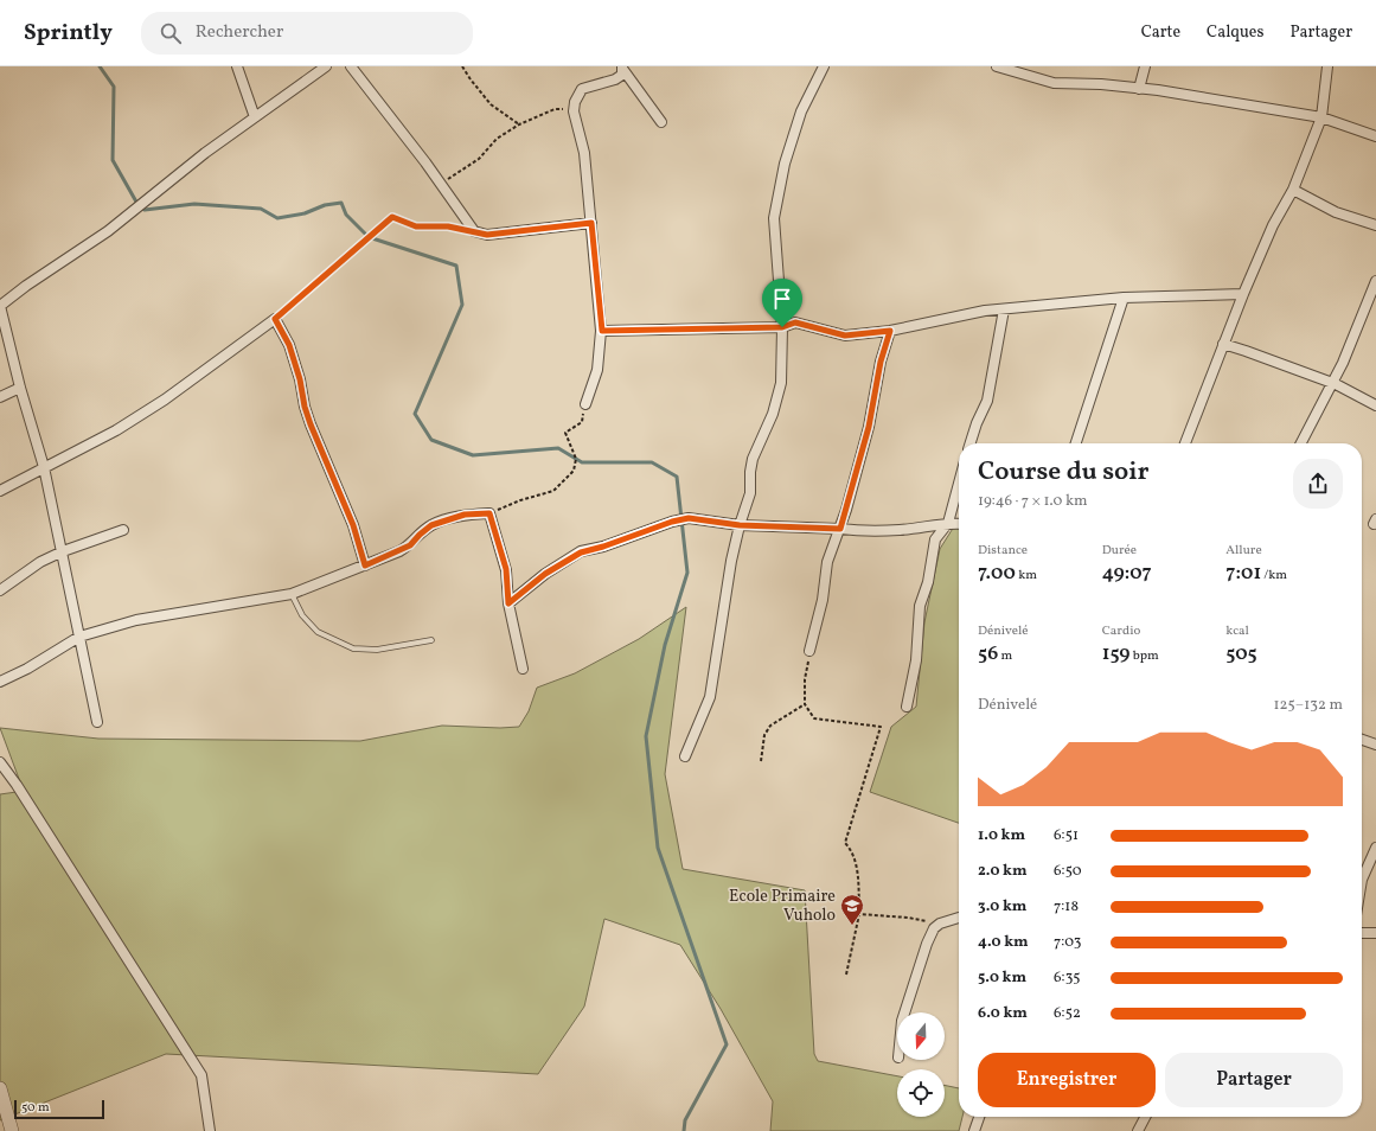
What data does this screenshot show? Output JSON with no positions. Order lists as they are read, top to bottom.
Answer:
{
  "places": {
    "school or university": ["Ecole Primaire Vuholo"]
  },
  "scale_bar": "50 m",
  "north": "bottom",
  "page": {
    "header": "Sprintly",
    "search": "Rechercher",
    "nav": ["Carte", "Calques", "Partager"],
    "heading": ["Course du soir", "19:46 · 7 × 1.0 km"],
    "stats": [
      ["Distance", "7.00 km"],
      ["Durée", "49:07"],
      ["Allure", "7:01 /km"],
      ["Dénivelé", "56 m"],
      ["Cardio", "159 bpm"],
      ["kcal", "505"]
    ],
    "chart": ["Dénivelé", "125–132 m"],
    "list": [
      {
        "name": "1.0 km",
        "note": "6:51"
      },
      {
        "name": "2.0 km",
        "note": "6:50"
      },
      {
        "name": "3.0 km",
        "note": "7:18"
      },
      {
        "name": "4.0 km",
        "note": "7:03"
      },
      {
        "name": "5.0 km",
        "note": "6:35"
      },
      {
        "name": "6.0 km",
        "note": "6:52"
      }
    ],
    "buttons": ["Enregistrer", "Partager"],
    "scale": "50 m"
  }
}
